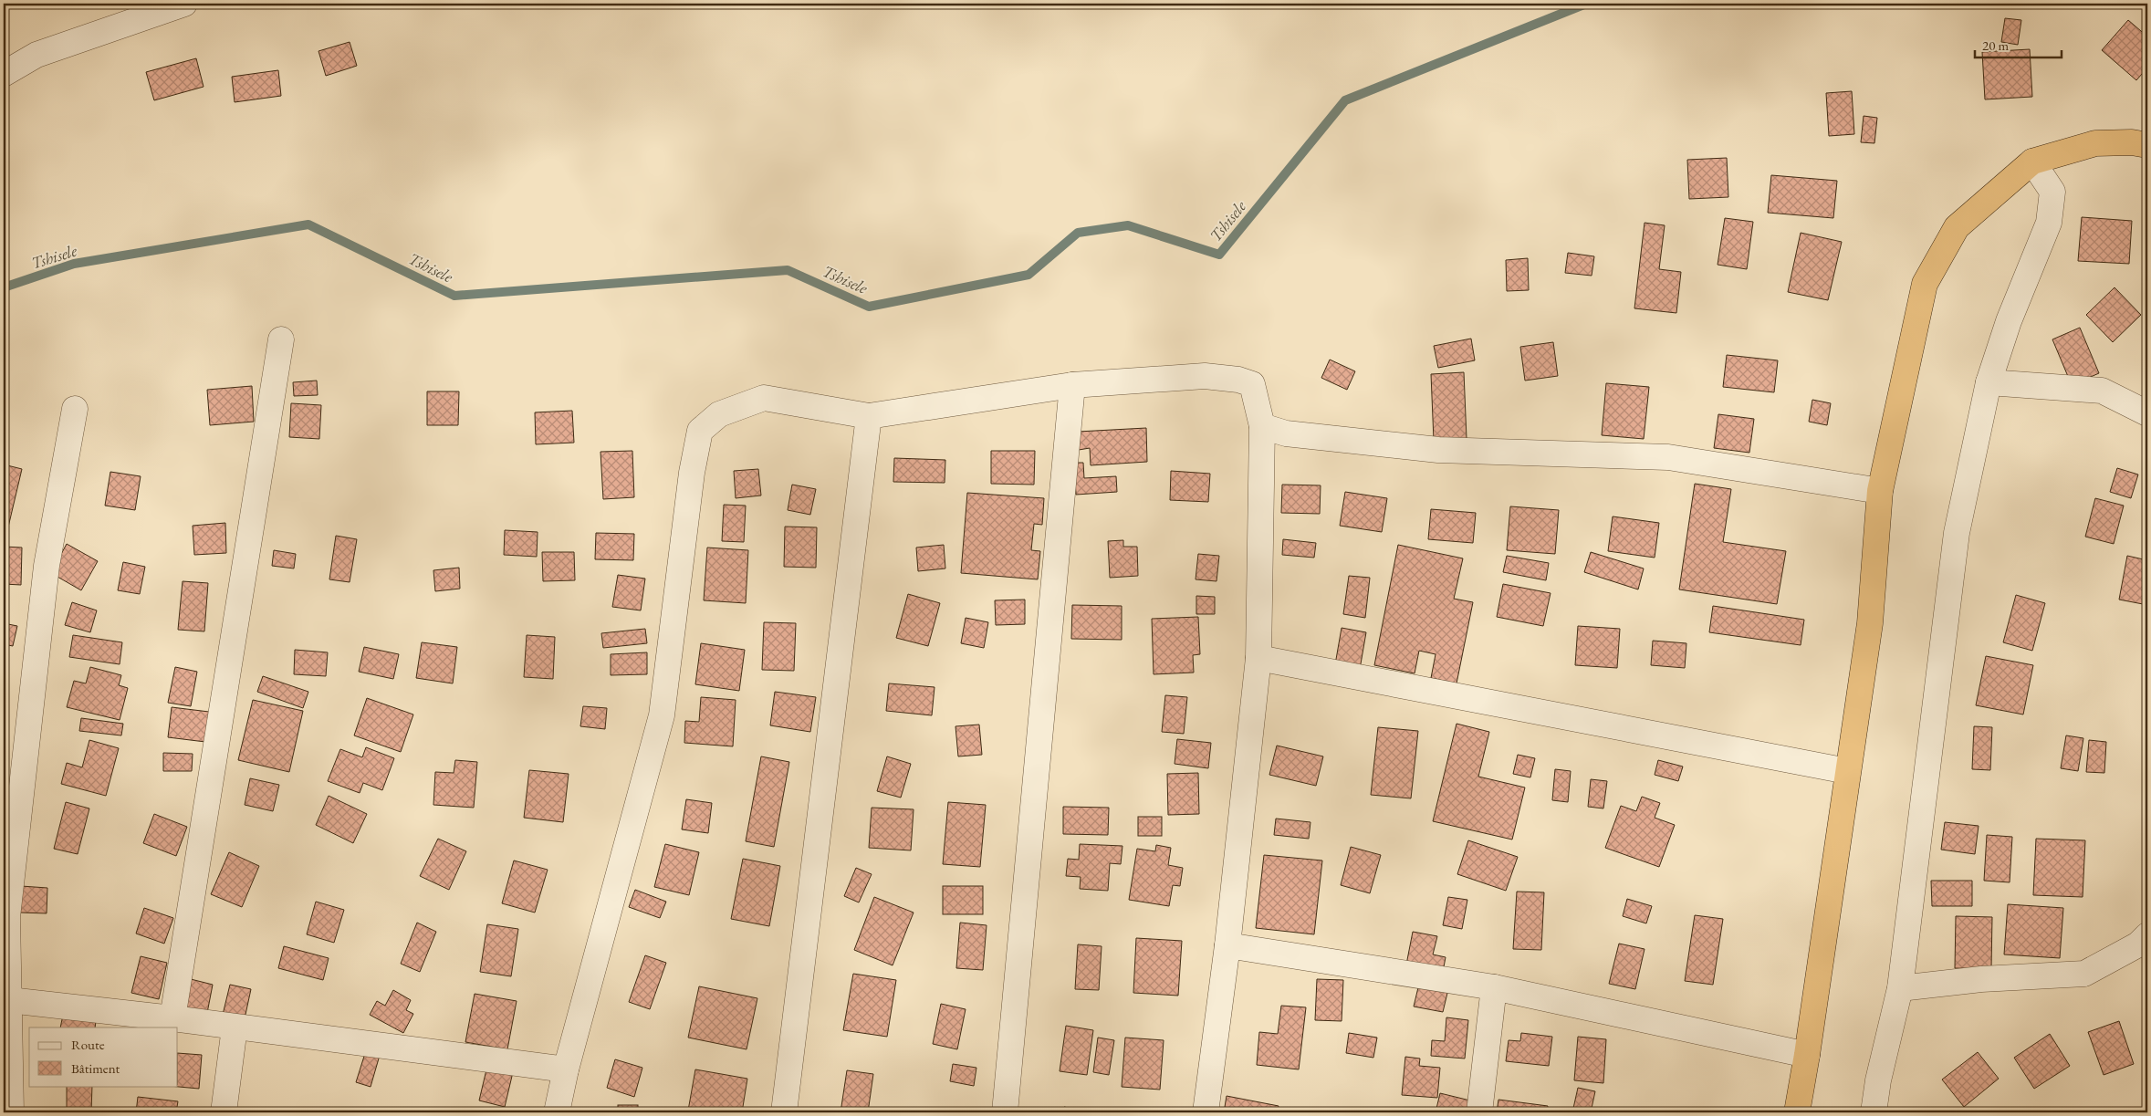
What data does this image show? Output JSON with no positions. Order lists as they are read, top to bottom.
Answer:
{
  "water": ["Tshisele"],
  "legend": ["Route", "Bâtiment"],
  "scale_bar": "20 m"
}
